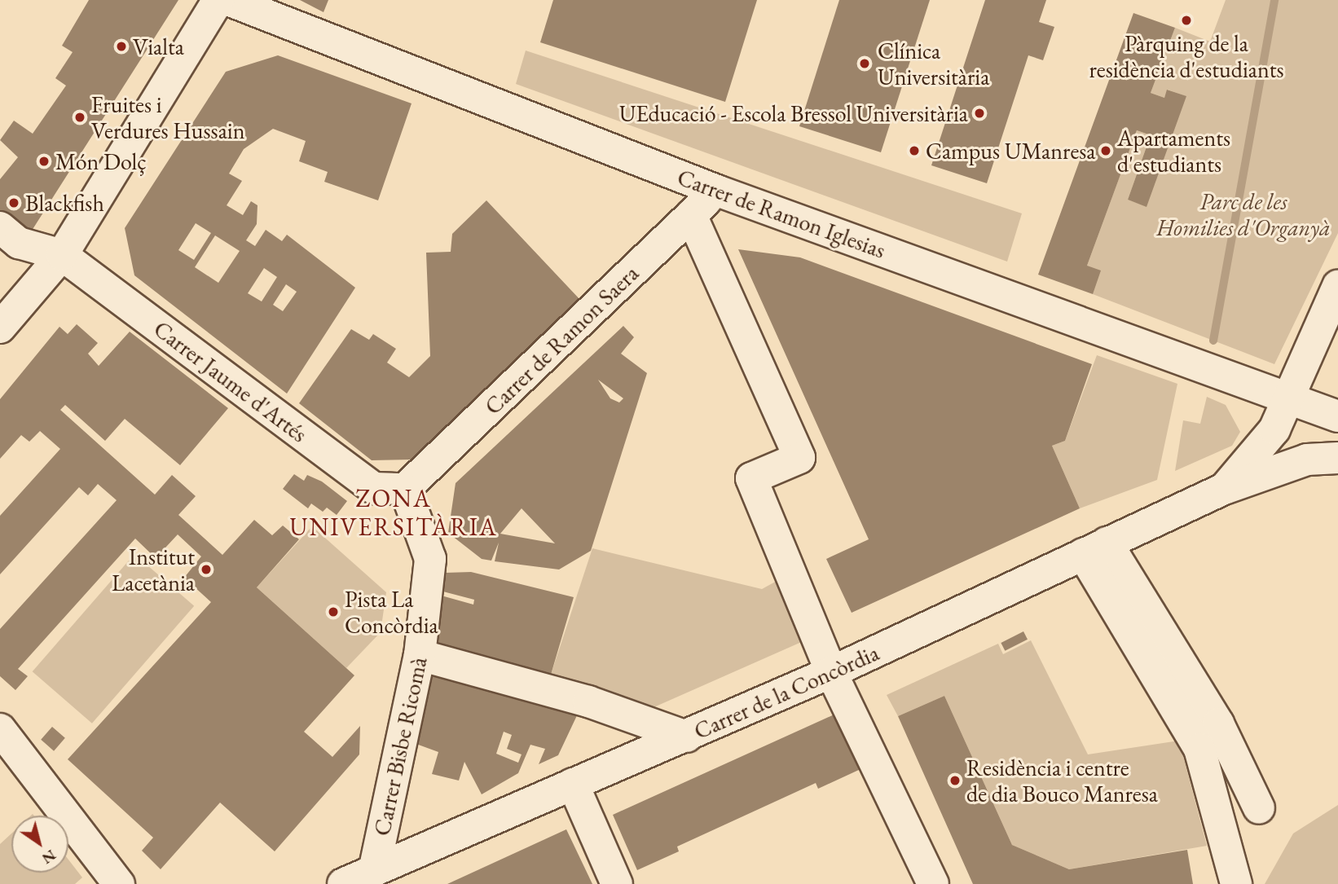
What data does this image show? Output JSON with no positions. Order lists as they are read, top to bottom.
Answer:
{
  "streets": {
    "street": [
      "Carrer de Ramon Iglesias",
      "Carrer de Ramon Saera",
      "Carrer Jaume d'Artés",
      "Carrer de la Concòrdia",
      "Carrer Bisbe Ricomà"
    ]
  },
  "crossings": [
    ["Carrer de Ramon Iglesias", "Carrer de Ramon Saera"],
    ["Carrer de Ramon Iglesias", "Carrer de la Concòrdia"],
    ["Carrer de Ramon Saera", "Carrer Jaume d'Artés"],
    ["Carrer de Ramon Saera", "Carrer Bisbe Ricomà"],
    ["Carrer Jaume d'Artés", "Carrer Bisbe Ricomà"],
    ["Carrer de la Concòrdia", "Carrer Bisbe Ricomà"]
  ],
  "districts": ["ZONA UNIVERSITÀRIA"],
  "parks": ["Parc de les Homilies d'Organyà"],
  "places": [
    "Pàrquing de la residència d'estudiants",
    "Vialta",
    "Clínica Universitària",
    "UEducació - Escola Bressol Universitària",
    "Fruites i Verdures Hussain",
    "Campus UManresa",
    "Apartaments d'estudiants",
    "Món Dolç",
    "Blackfish",
    "Institut Lacetània",
    "Pista La Concòrdia",
    "Residència i centre de dia Bouco Manresa"
  ],
  "north": "bottom right"
}
